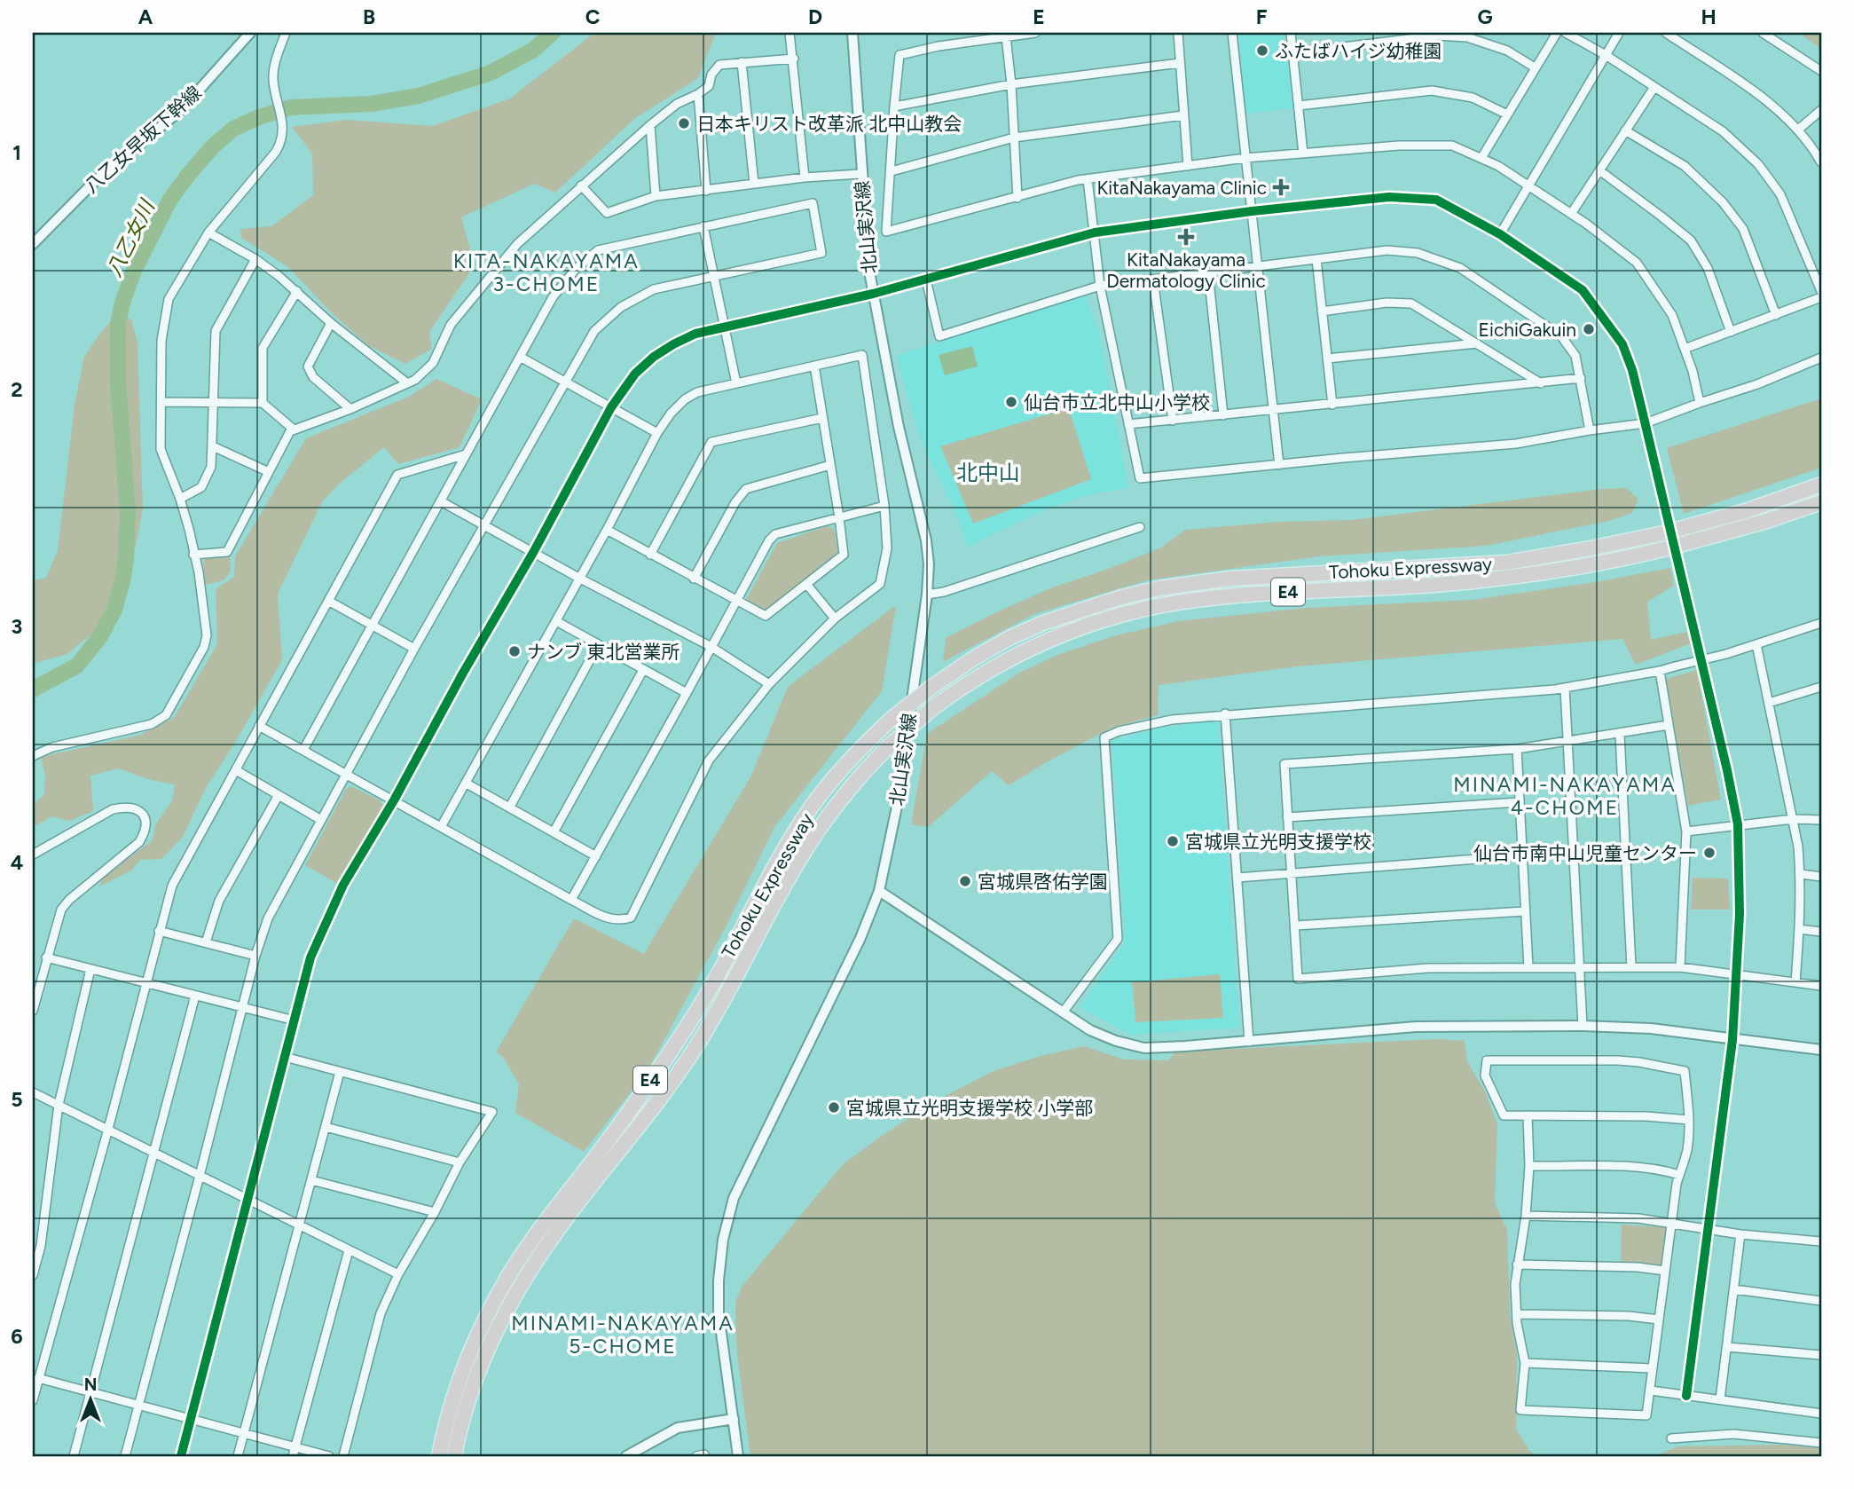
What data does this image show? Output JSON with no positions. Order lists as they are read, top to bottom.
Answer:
{
  "streets": {
    "highway": ["Tohoku Expressway", "E4"],
    "street": ["八乙女早坂下幹線", "北山実沢線"]
  },
  "districts": [
    "KITA-NAKAYAMA 3-CHOME",
    "北中山",
    "MINAMI-NAKAYAMA 4-CHOME",
    "MINAMI-NAKAYAMA 5-CHOME"
  ],
  "water": ["八乙女川"],
  "places": {
    "other": [
      "ふたばハイジ幼稚園",
      "日本キリスト改革派 北中山教会",
      "EichiGakuin",
      "仙台市立北中山小学校",
      "ナンブ 東北営業所",
      "宮城県立光明支援学校",
      "仙台市南中山児童センター",
      "宮城県啓佑学園",
      "宮城県立光明支援学校 小学部"
    ],
    "health": ["KitaNakayama Clinic", "KitaNakayama Dermatology Clinic"]
  },
  "north": "top",
  "grid": {
    "columns": [
      "A",
      "B",
      "C",
      "D",
      "E",
      "F",
      "G",
      "H"
    ],
    "rows": [
      "1",
      "2",
      "3",
      "4",
      "5",
      "6"
    ]
  }
}
